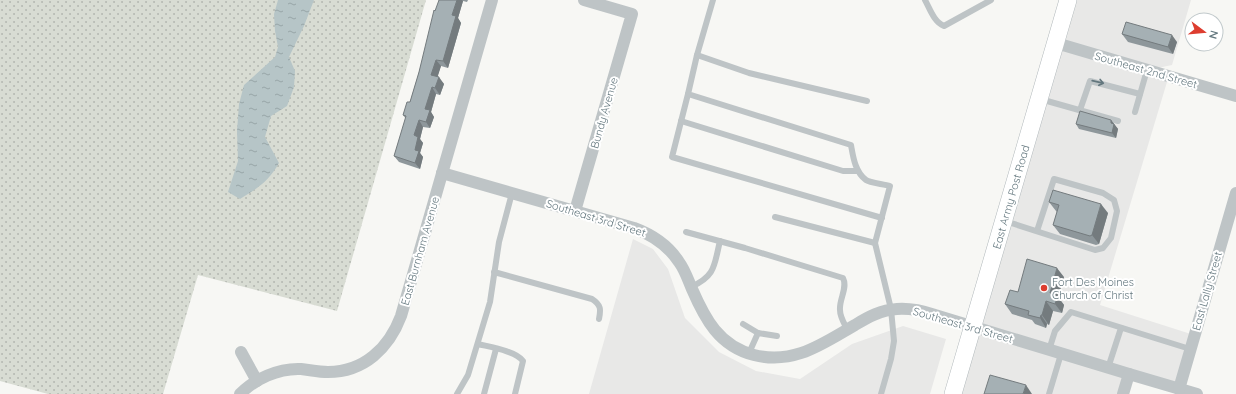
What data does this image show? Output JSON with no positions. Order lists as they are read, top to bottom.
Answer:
{
  "streets": {
    "main road": ["East Army Post Road"],
    "street": [
      "Southeast 2nd Street",
      "Bundy Avenue",
      "Southeast 3rd Street",
      "East Burnham Avenue",
      "East Lally Street"
    ]
  },
  "crossings": [
    ["Southeast 2nd Street", "East Army Post Road"],
    ["Bundy Avenue", "Southeast 3rd Street"],
    ["East Army Post Road", "Southeast 3rd Street"],
    ["Southeast 3rd Street", "East Burnham Avenue"],
    ["Southeast 3rd Street", "East Lally Street"]
  ],
  "places": ["Fort Des Moines Church of Christ"],
  "north": "right"
}
